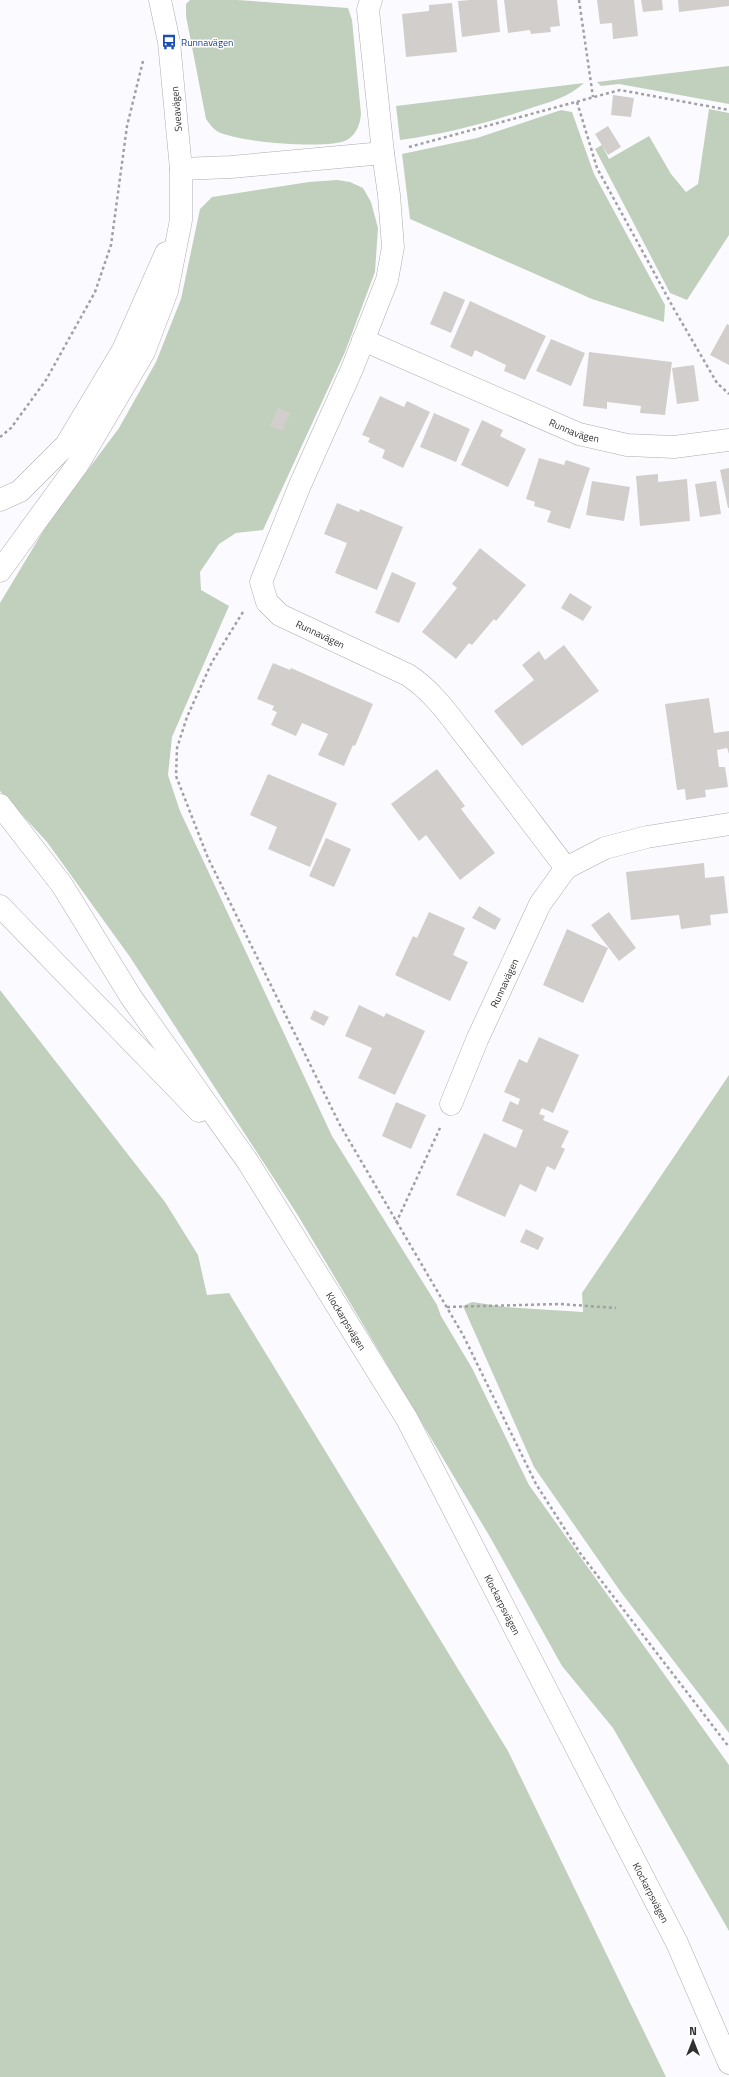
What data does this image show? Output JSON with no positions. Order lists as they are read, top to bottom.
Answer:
{
  "streets": {
    "street": ["Sveavägen", "Runnavägen", "Klockarpsvägen"]
  },
  "places": {
    "bus stop": ["Runnavägen"]
  },
  "north": "top"
}
